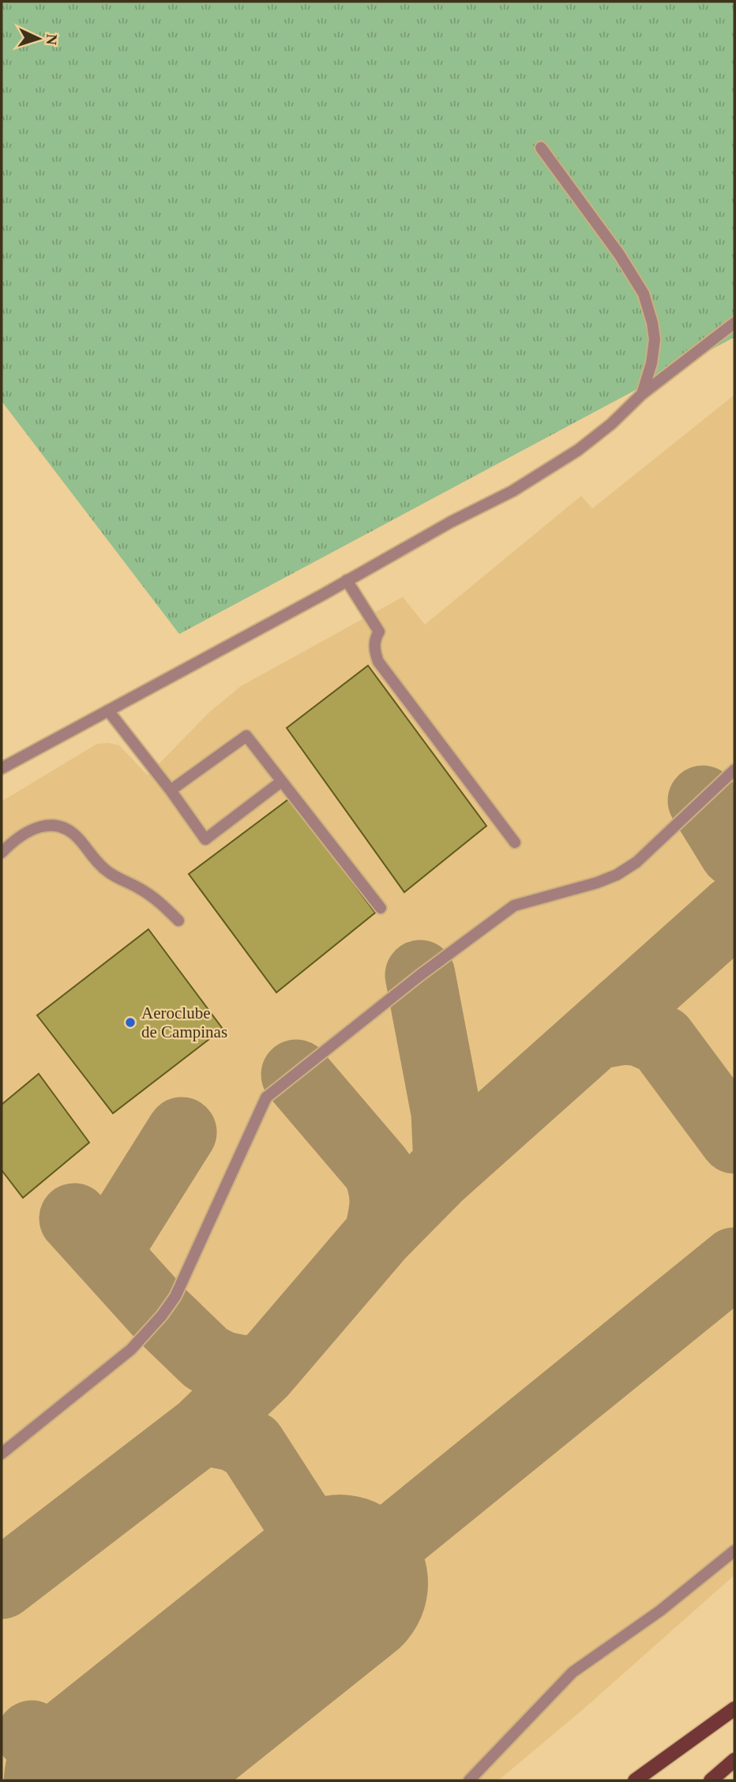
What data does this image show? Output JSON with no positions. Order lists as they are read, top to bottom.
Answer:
{
  "places": ["Aeroclube de Campinas"],
  "north": "right"
}
